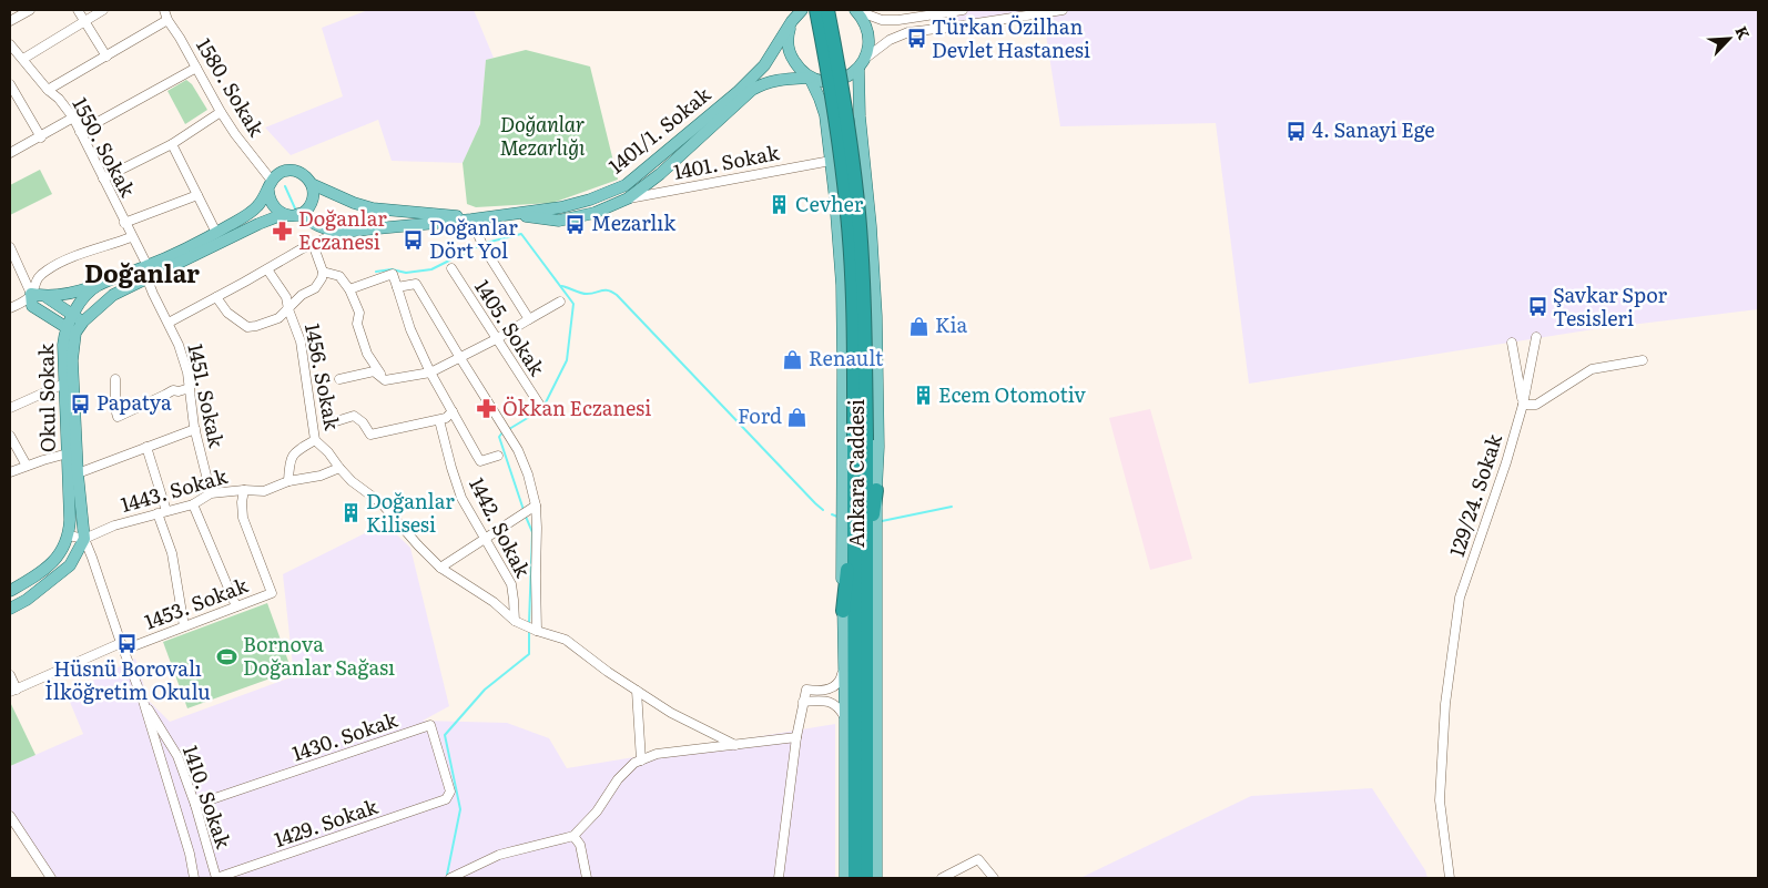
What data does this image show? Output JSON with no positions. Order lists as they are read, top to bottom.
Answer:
{
  "streets": {
    "highway": ["Ankara Caddesi"],
    "main road": ["1401/1. Sokak", "Okul Sokak"],
    "street": [
      "1580. Sokak",
      "1550. Sokak",
      "1401. Sokak",
      "1405. Sokak",
      "1456. Sokak",
      "1451. Sokak",
      "1443. Sokak",
      "129/24. Sokak",
      "1442. Sokak",
      "1453. Sokak",
      "1430. Sokak",
      "1410. Sokak",
      "1429. Sokak"
    ]
  },
  "crossings": [
    ["1580. Sokak", "Okul Sokak"],
    ["1401/1. Sokak", "1401. Sokak"],
    ["1401/1. Sokak", "1456. Sokak"],
    ["1401/1. Sokak", "1451. Sokak"],
    ["1401/1. Sokak", "Ankara Caddesi"],
    ["1550. Sokak", "1451. Sokak"],
    ["1550. Sokak", "Okul Sokak"],
    ["1401. Sokak", "Ankara Caddesi"],
    ["1456. Sokak", "1443. Sokak"],
    ["1456. Sokak", "1442. Sokak"],
    ["1451. Sokak", "Okul Sokak"],
    ["1451. Sokak", "1443. Sokak"],
    ["1443. Sokak", "1453. Sokak"],
    ["1443. Sokak", "1410. Sokak"],
    ["1453. Sokak", "1410. Sokak"],
    ["1430. Sokak", "1410. Sokak"],
    ["1430. Sokak", "1429. Sokak"],
    ["1410. Sokak", "1429. Sokak"]
  ],
  "districts": ["Doğanlar"],
  "parks": ["Doğanlar Mezarlığı"],
  "places": {
    "bus stop": [
      "Türkan Özilhan Devlet Hastanesi",
      "4. Sanayi Ege",
      "Mezarlık",
      "Doğanlar Dört Yol",
      "Şavkar Spor Tesisleri",
      "Papatya",
      "Hüsnü Borovalı İlköğretim Okulu"
    ],
    "building": ["Cevher", "Ecem Otomotiv", "Doğanlar Kilisesi"],
    "pharmacy": ["Doğanlar Eczanesi", "Ökkan Eczanesi"],
    "shop": ["Kia", "Renault", "Ford"],
    "sports": ["Bornova Doğanlar Sağası"]
  },
  "north": "top right"
}
